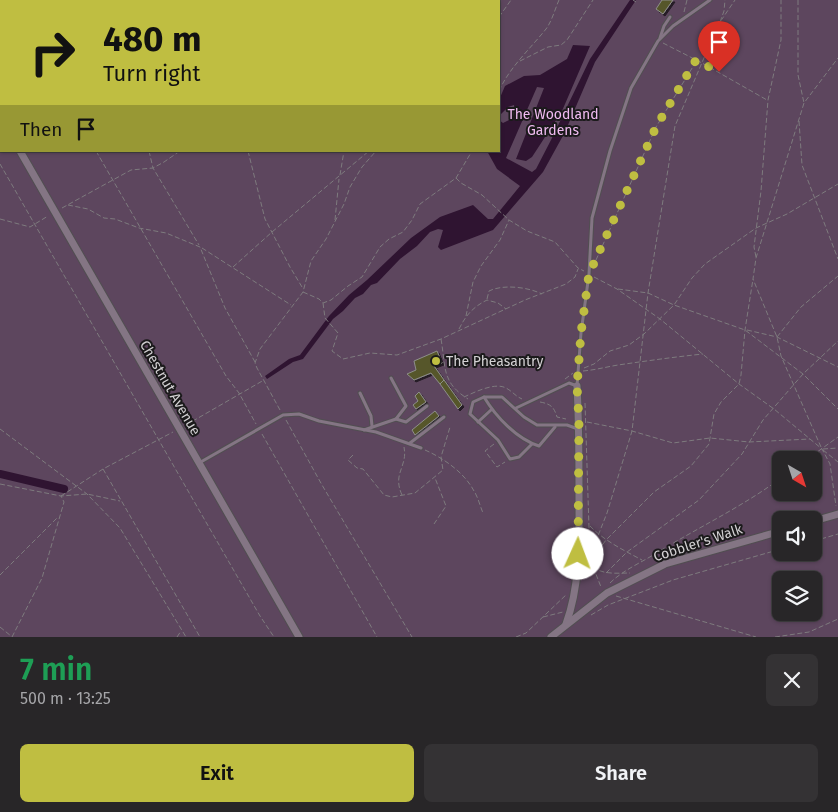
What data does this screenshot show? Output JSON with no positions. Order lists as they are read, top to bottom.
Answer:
{
  "streets": {
    "street": ["Chestnut Avenue", "Cobbler's Walk"]
  },
  "parks": ["The Woodland Gardens"],
  "places": ["The Pheasantry"],
  "north": "bottom right",
  "page": {
    "turn": ["480 m", "Turn right"],
    "then": "Then",
    "heading": ["7 min", "500 m · 13:25"],
    "buttons": ["Exit", "Share"]
  }
}
